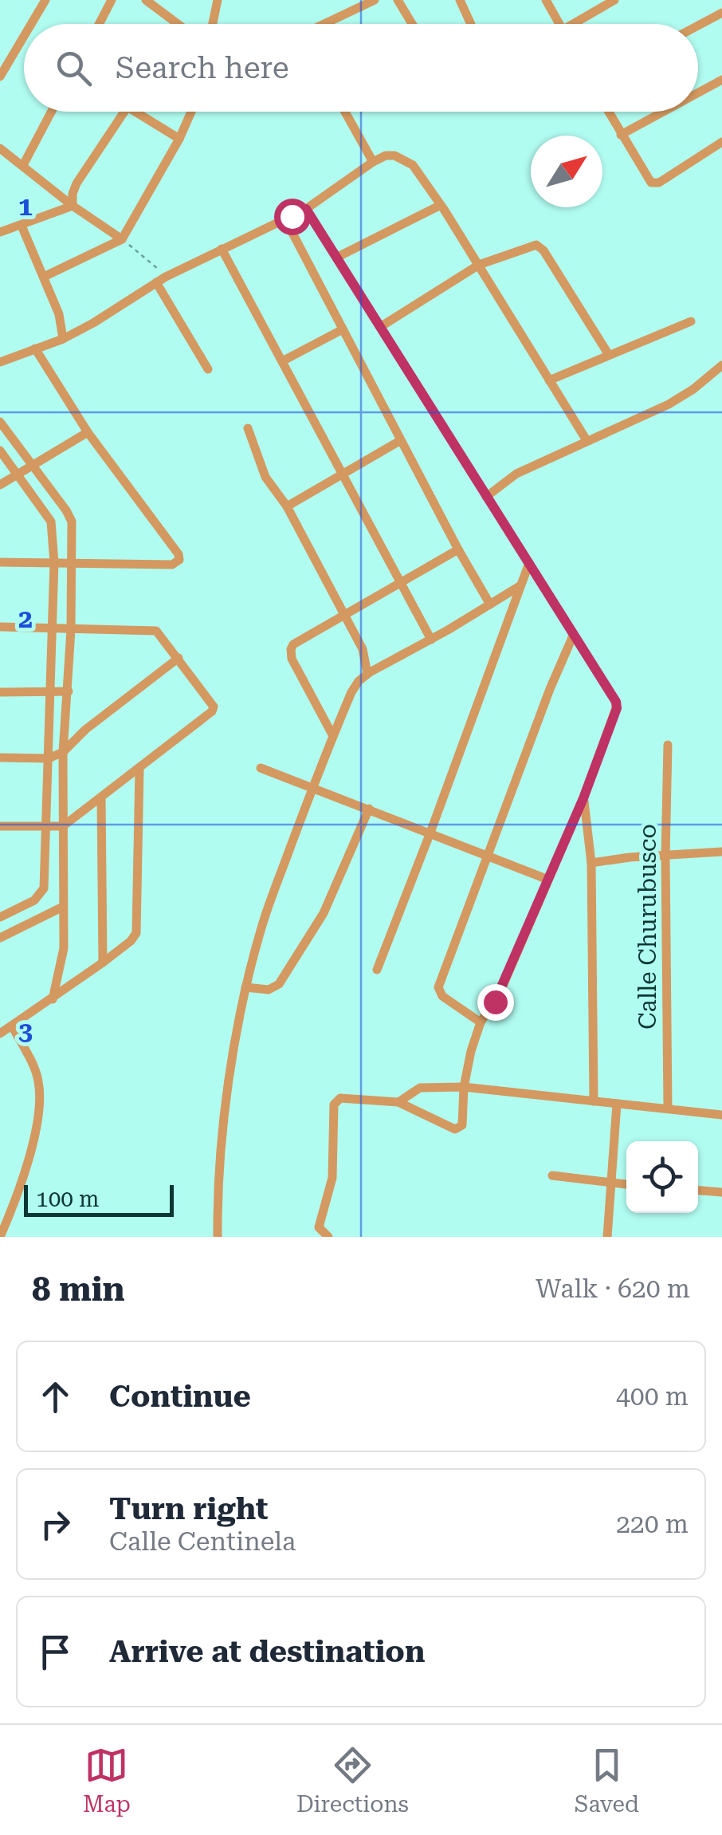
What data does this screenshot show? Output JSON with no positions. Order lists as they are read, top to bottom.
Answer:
{
  "streets": {
    "street": ["Calle Churubusco"]
  },
  "scale_bar": "100 m",
  "north": "top right",
  "page": {
    "search": "Search here",
    "scale": "100 m",
    "heading": ["8 min", "Walk · 620 m"],
    "list": [
      ["Continue", "400 m"],
      ["Turn right", "Calle Centinela", "220 m"],
      "Arrive at destination"
    ],
    "nav": ["Map", "Directions", "Saved"]
  },
  "grid": {
    "rows": ["1", "2", "3"]
  }
}
